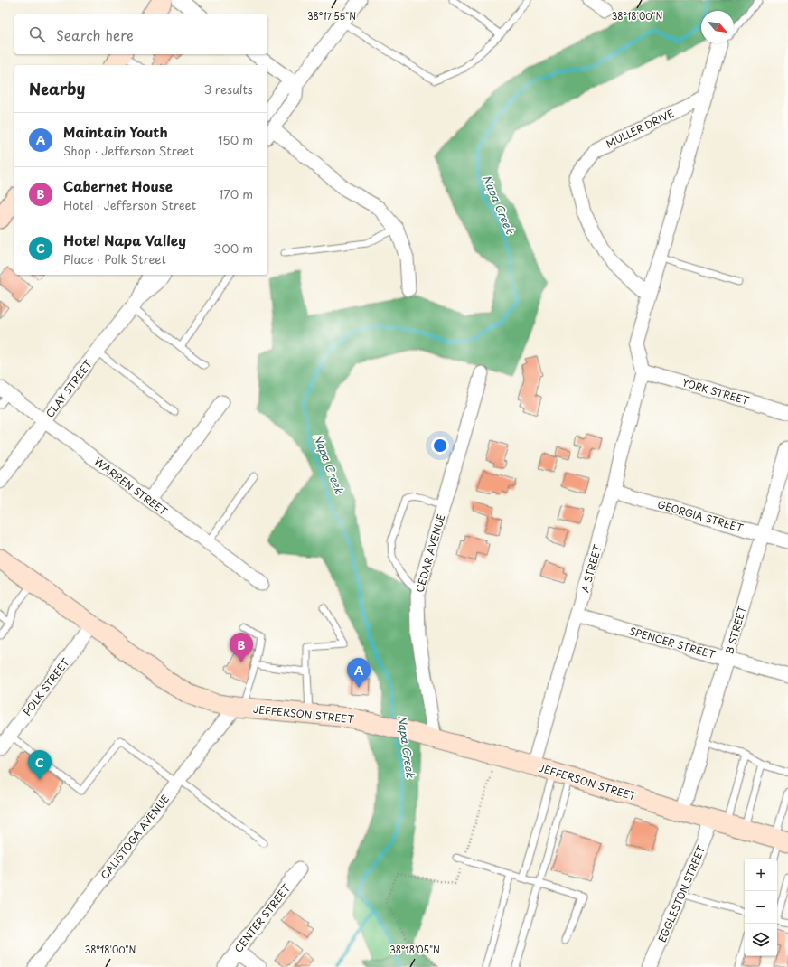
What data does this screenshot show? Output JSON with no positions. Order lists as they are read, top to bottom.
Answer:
{
  "streets": {
    "main road": ["JEFFERSON STREET"],
    "street": [
      "MULLER DRIVE",
      "CLAY STREET",
      "YORK STREET",
      "WARREN STREET",
      "GEORGIA STREET",
      "CEDAR AVENUE",
      "A STREET",
      "B STREET",
      "SPENCER STREET",
      "POLK STREET",
      "CALISTOGA AVENUE",
      "EGGLESTON STREET",
      "CENTER STREET"
    ]
  },
  "crossings": [
    ["CLAY STREET", "WARREN STREET"],
    ["YORK STREET", "A STREET"],
    ["GEORGIA STREET", "A STREET"],
    ["GEORGIA STREET", "B STREET"],
    ["CEDAR AVENUE", "JEFFERSON STREET"],
    ["A STREET", "SPENCER STREET"],
    ["A STREET", "JEFFERSON STREET"],
    ["B STREET", "SPENCER STREET"],
    ["B STREET", "JEFFERSON STREET"],
    ["POLK STREET", "JEFFERSON STREET"],
    ["JEFFERSON STREET", "CALISTOGA AVENUE"],
    ["JEFFERSON STREET", "EGGLESTON STREET"]
  ],
  "water": ["Napa Creek"],
  "north": "bottom right",
  "page": {
    "search": "Search here",
    "heading": ["Nearby", "3 results"],
    "list": [
      {
        "mark": "A",
        "name": "Maintain Youth",
        "note": "Shop · Jefferson Street",
        "value": "150 m"
      },
      {
        "mark": "B",
        "name": "Cabernet House",
        "note": "Hotel · Jefferson Street",
        "value": "170 m"
      },
      {
        "mark": "C",
        "name": "Hotel Napa Valley",
        "note": "Place · Polk Street",
        "value": "300 m"
      }
    ],
    "pins": ["B", "A", "C"],
    "map_buttons": ["+", "−"]
  },
  "coordinates": ["38°17'55\"N", "38°18'00\"N", "38°18'05\"N"]
}
